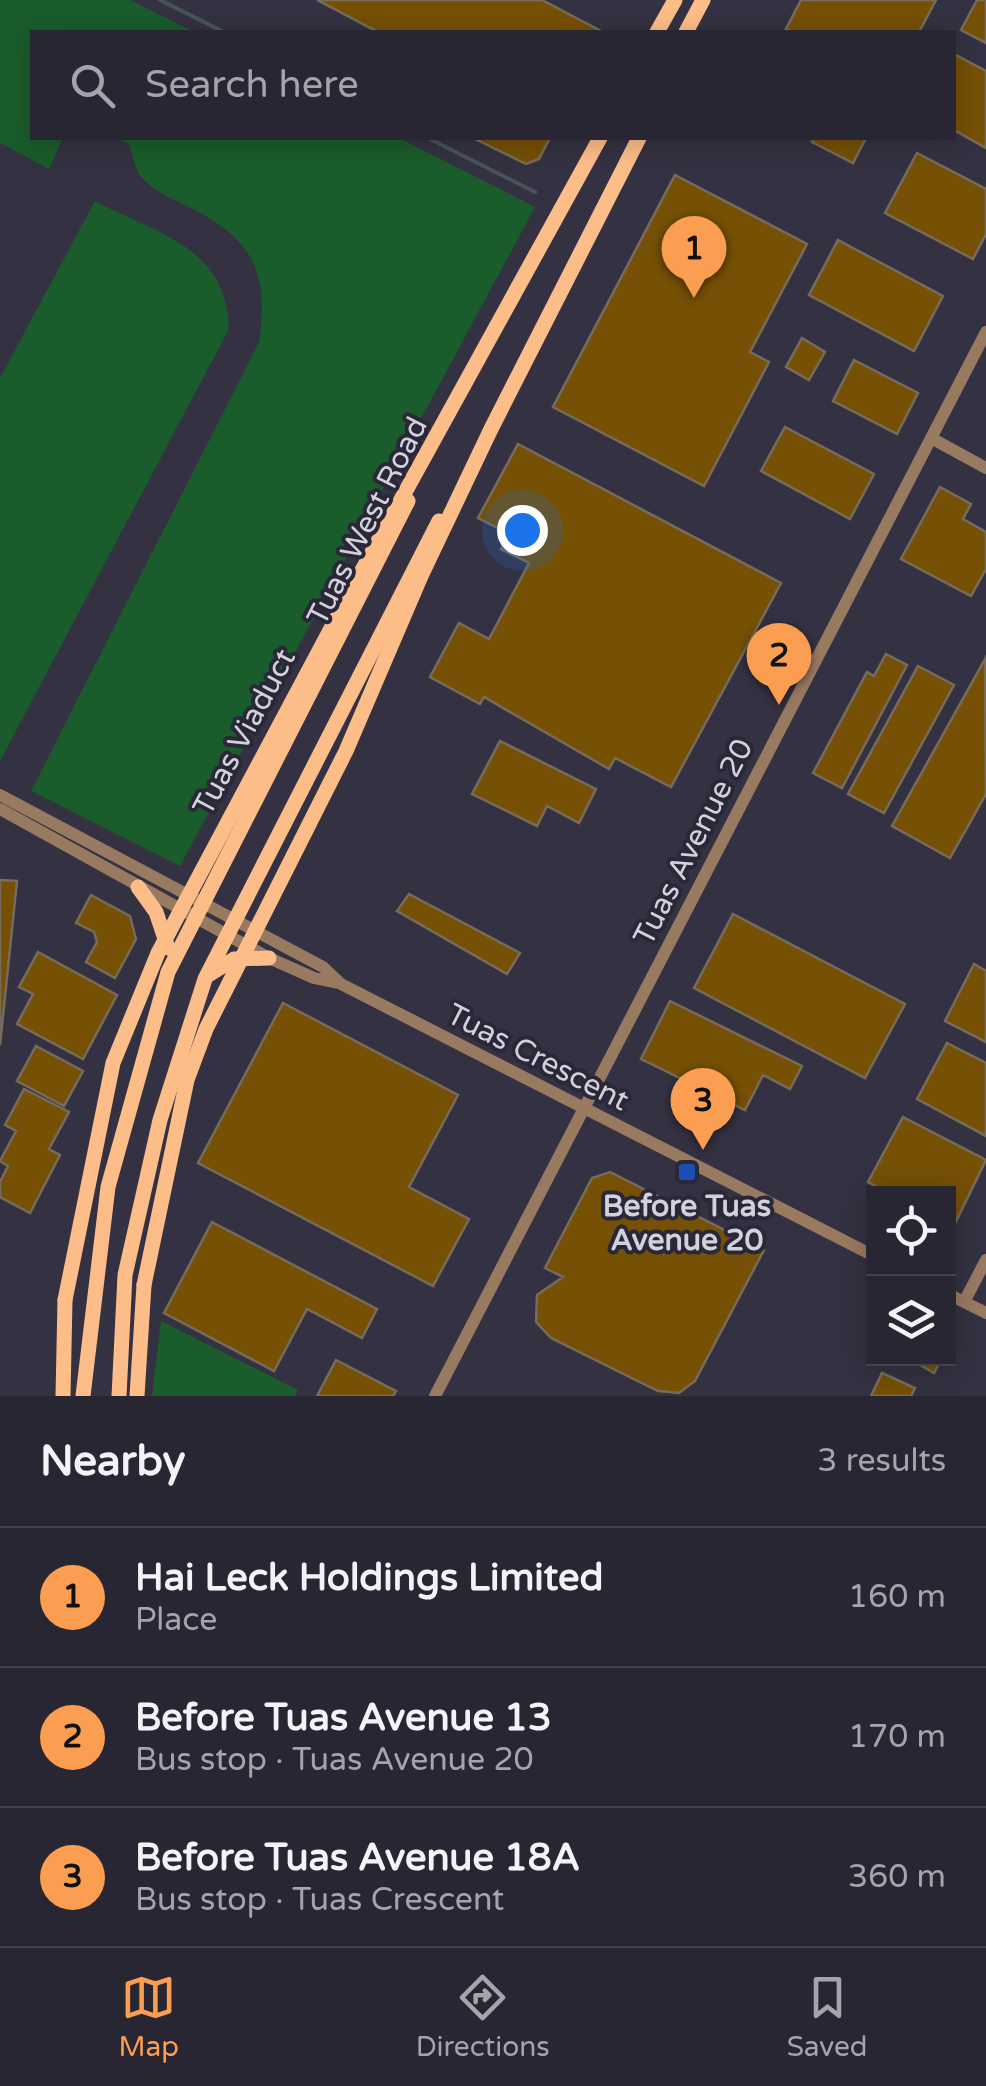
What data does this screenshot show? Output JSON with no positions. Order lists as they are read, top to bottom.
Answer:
{
  "streets": {
    "main road": ["Tuas West Road", "Tuas Viaduct"],
    "street": ["Tuas Avenue 20", "Tuas Crescent"]
  },
  "crossings": [
    ["Tuas West Road", "Tuas Crescent"],
    ["Tuas Avenue 20", "Tuas Crescent"]
  ],
  "places": {
    "transit": ["Before Tuas Avenue 20"]
  },
  "page": {
    "search": "Search here",
    "pins": ["1", "2", "3"],
    "heading": ["Nearby", "3 results"],
    "list": [
      {
        "mark": "1",
        "name": "Hai Leck Holdings Limited",
        "note": "Place",
        "value": "160 m"
      },
      {
        "mark": "2",
        "name": "Before Tuas Avenue 13",
        "note": "Bus stop · Tuas Avenue 20",
        "value": "170 m"
      },
      {
        "mark": "3",
        "name": "Before Tuas Avenue 18A",
        "note": "Bus stop · Tuas Crescent",
        "value": "360 m"
      }
    ],
    "nav": ["Map", "Directions", "Saved"]
  }
}
